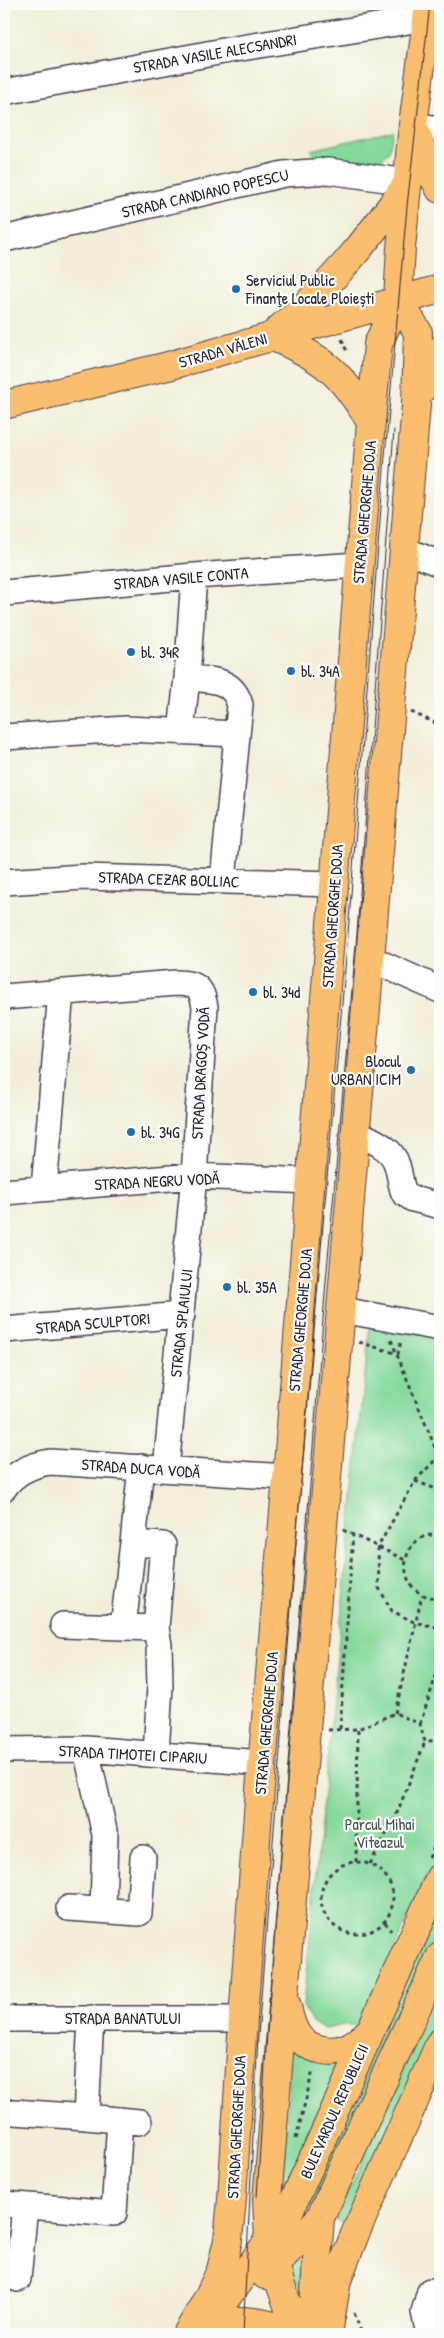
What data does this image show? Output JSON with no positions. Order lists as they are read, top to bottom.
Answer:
{
  "streets": {
    "main road": ["STRADA VĂLENI", "STRADA GHEORGHE DOJA", "BULEVARDUL REPUBLICII"],
    "street": [
      "STRADA VASILE ALECSANDRI",
      "STRADA CANDIANO POPESCU",
      "STRADA VASILE CONTA",
      "STRADA CEZAR BOLLIAC",
      "STRADA DRAGOȘ VODĂ",
      "STRADA NEGRU VODĂ",
      "STRADA SCULPTORI",
      "STRADA SPLAIULUI",
      "STRADA DUCA VODĂ",
      "STRADA TIMOTEI CIPARIU",
      "STRADA BANATULUI"
    ]
  },
  "crossings": [
    ["STRADA VASILE ALECSANDRI", "STRADA GHEORGHE DOJA"],
    ["STRADA CANDIANO POPESCU", "STRADA GHEORGHE DOJA"],
    ["STRADA VĂLENI", "STRADA GHEORGHE DOJA"],
    ["STRADA GHEORGHE DOJA", "STRADA VASILE CONTA"],
    ["STRADA GHEORGHE DOJA", "STRADA CEZAR BOLLIAC"],
    ["STRADA GHEORGHE DOJA", "STRADA NEGRU VODĂ"],
    ["STRADA GHEORGHE DOJA", "STRADA DUCA VODĂ"],
    ["STRADA GHEORGHE DOJA", "STRADA TIMOTEI CIPARIU"],
    ["STRADA GHEORGHE DOJA", "STRADA BANATULUI"],
    ["STRADA GHEORGHE DOJA", "BULEVARDUL REPUBLICII"],
    ["STRADA DRAGOȘ VODĂ", "STRADA NEGRU VODĂ"],
    ["STRADA DRAGOȘ VODĂ", "STRADA SPLAIULUI"],
    ["STRADA NEGRU VODĂ", "STRADA SPLAIULUI"],
    ["STRADA SCULPTORI", "STRADA SPLAIULUI"],
    ["STRADA SPLAIULUI", "STRADA DUCA VODĂ"]
  ],
  "parks": ["Parcul Mihai Viteazul"],
  "places": [
    "Serviciul Public Finanţe Locale Ploiești",
    "bl. 34R",
    "bl. 34A",
    "bl. 34d",
    "Blocul URBAN ICIM",
    "bl. 34G",
    "bl. 35A"
  ]
}
